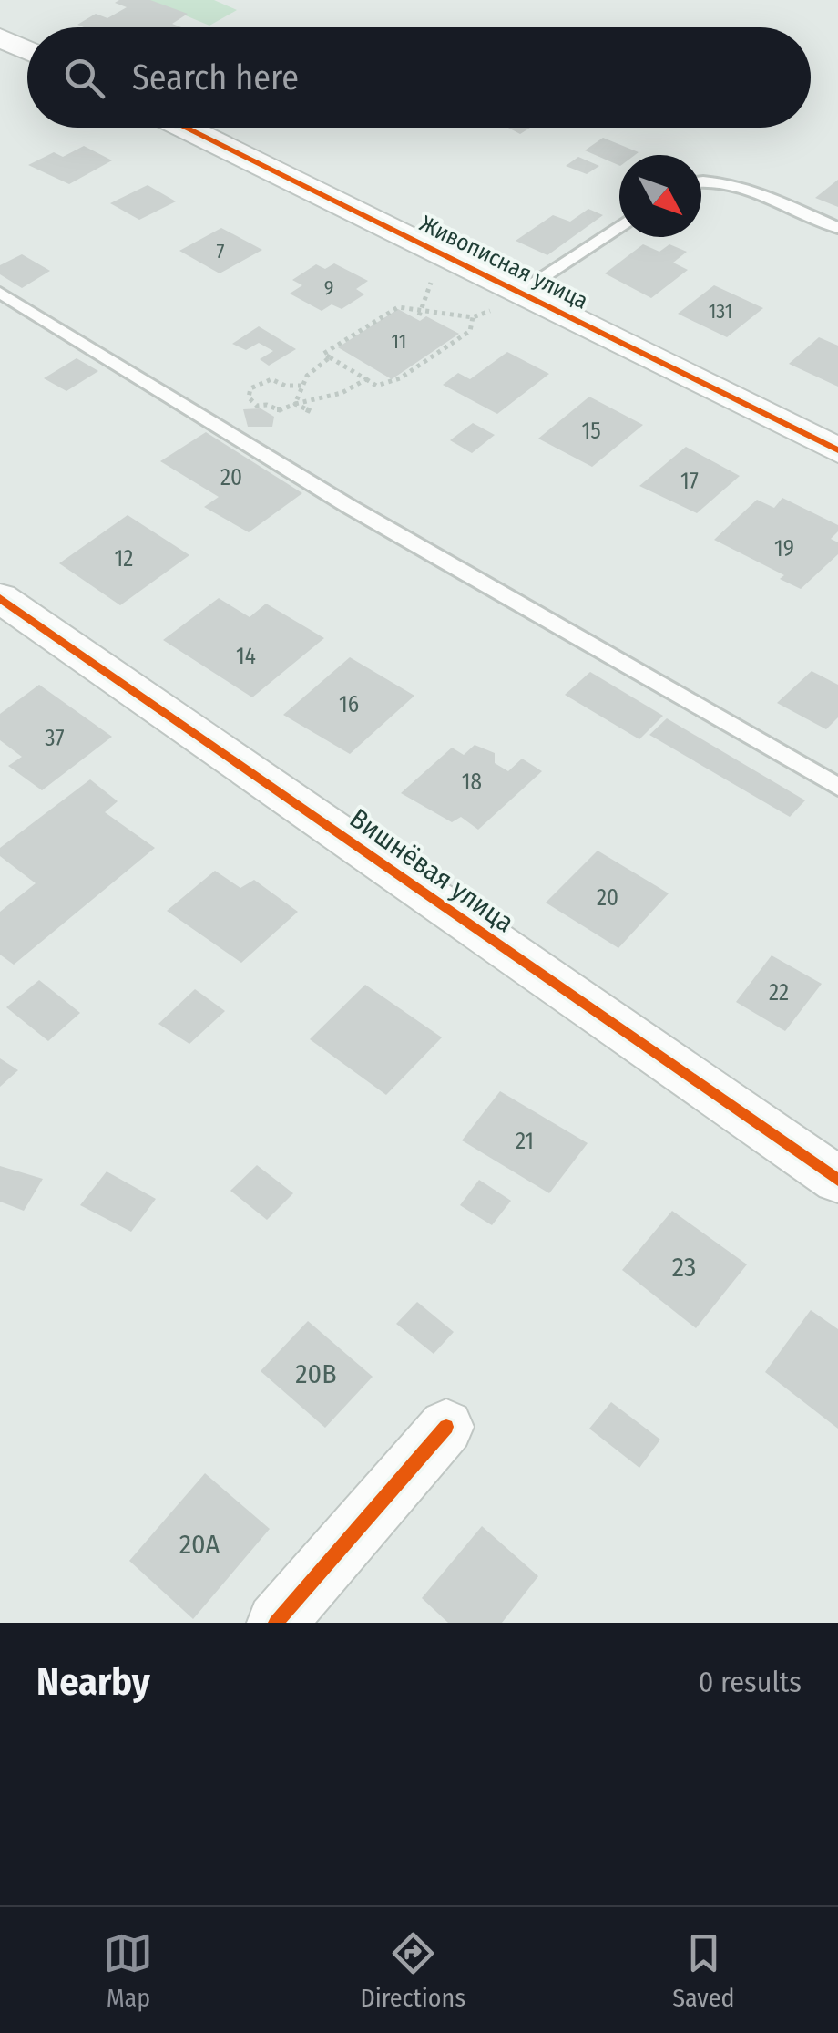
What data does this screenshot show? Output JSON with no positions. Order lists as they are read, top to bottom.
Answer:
{
  "streets": {
    "street": ["Живописная улица", "Вишнёвая улица"]
  },
  "house_numbers": [
    "7",
    "9",
    "131",
    "11",
    "15",
    "20",
    "17",
    "19",
    "12",
    "14",
    "16",
    "37",
    "18",
    "20",
    "22",
    "21",
    "23",
    "20В",
    "20А"
  ],
  "north": "bottom right",
  "page": {
    "search": "Search here",
    "heading": ["Nearby", "0 results"],
    "nav": ["Map", "Directions", "Saved"]
  }
}
